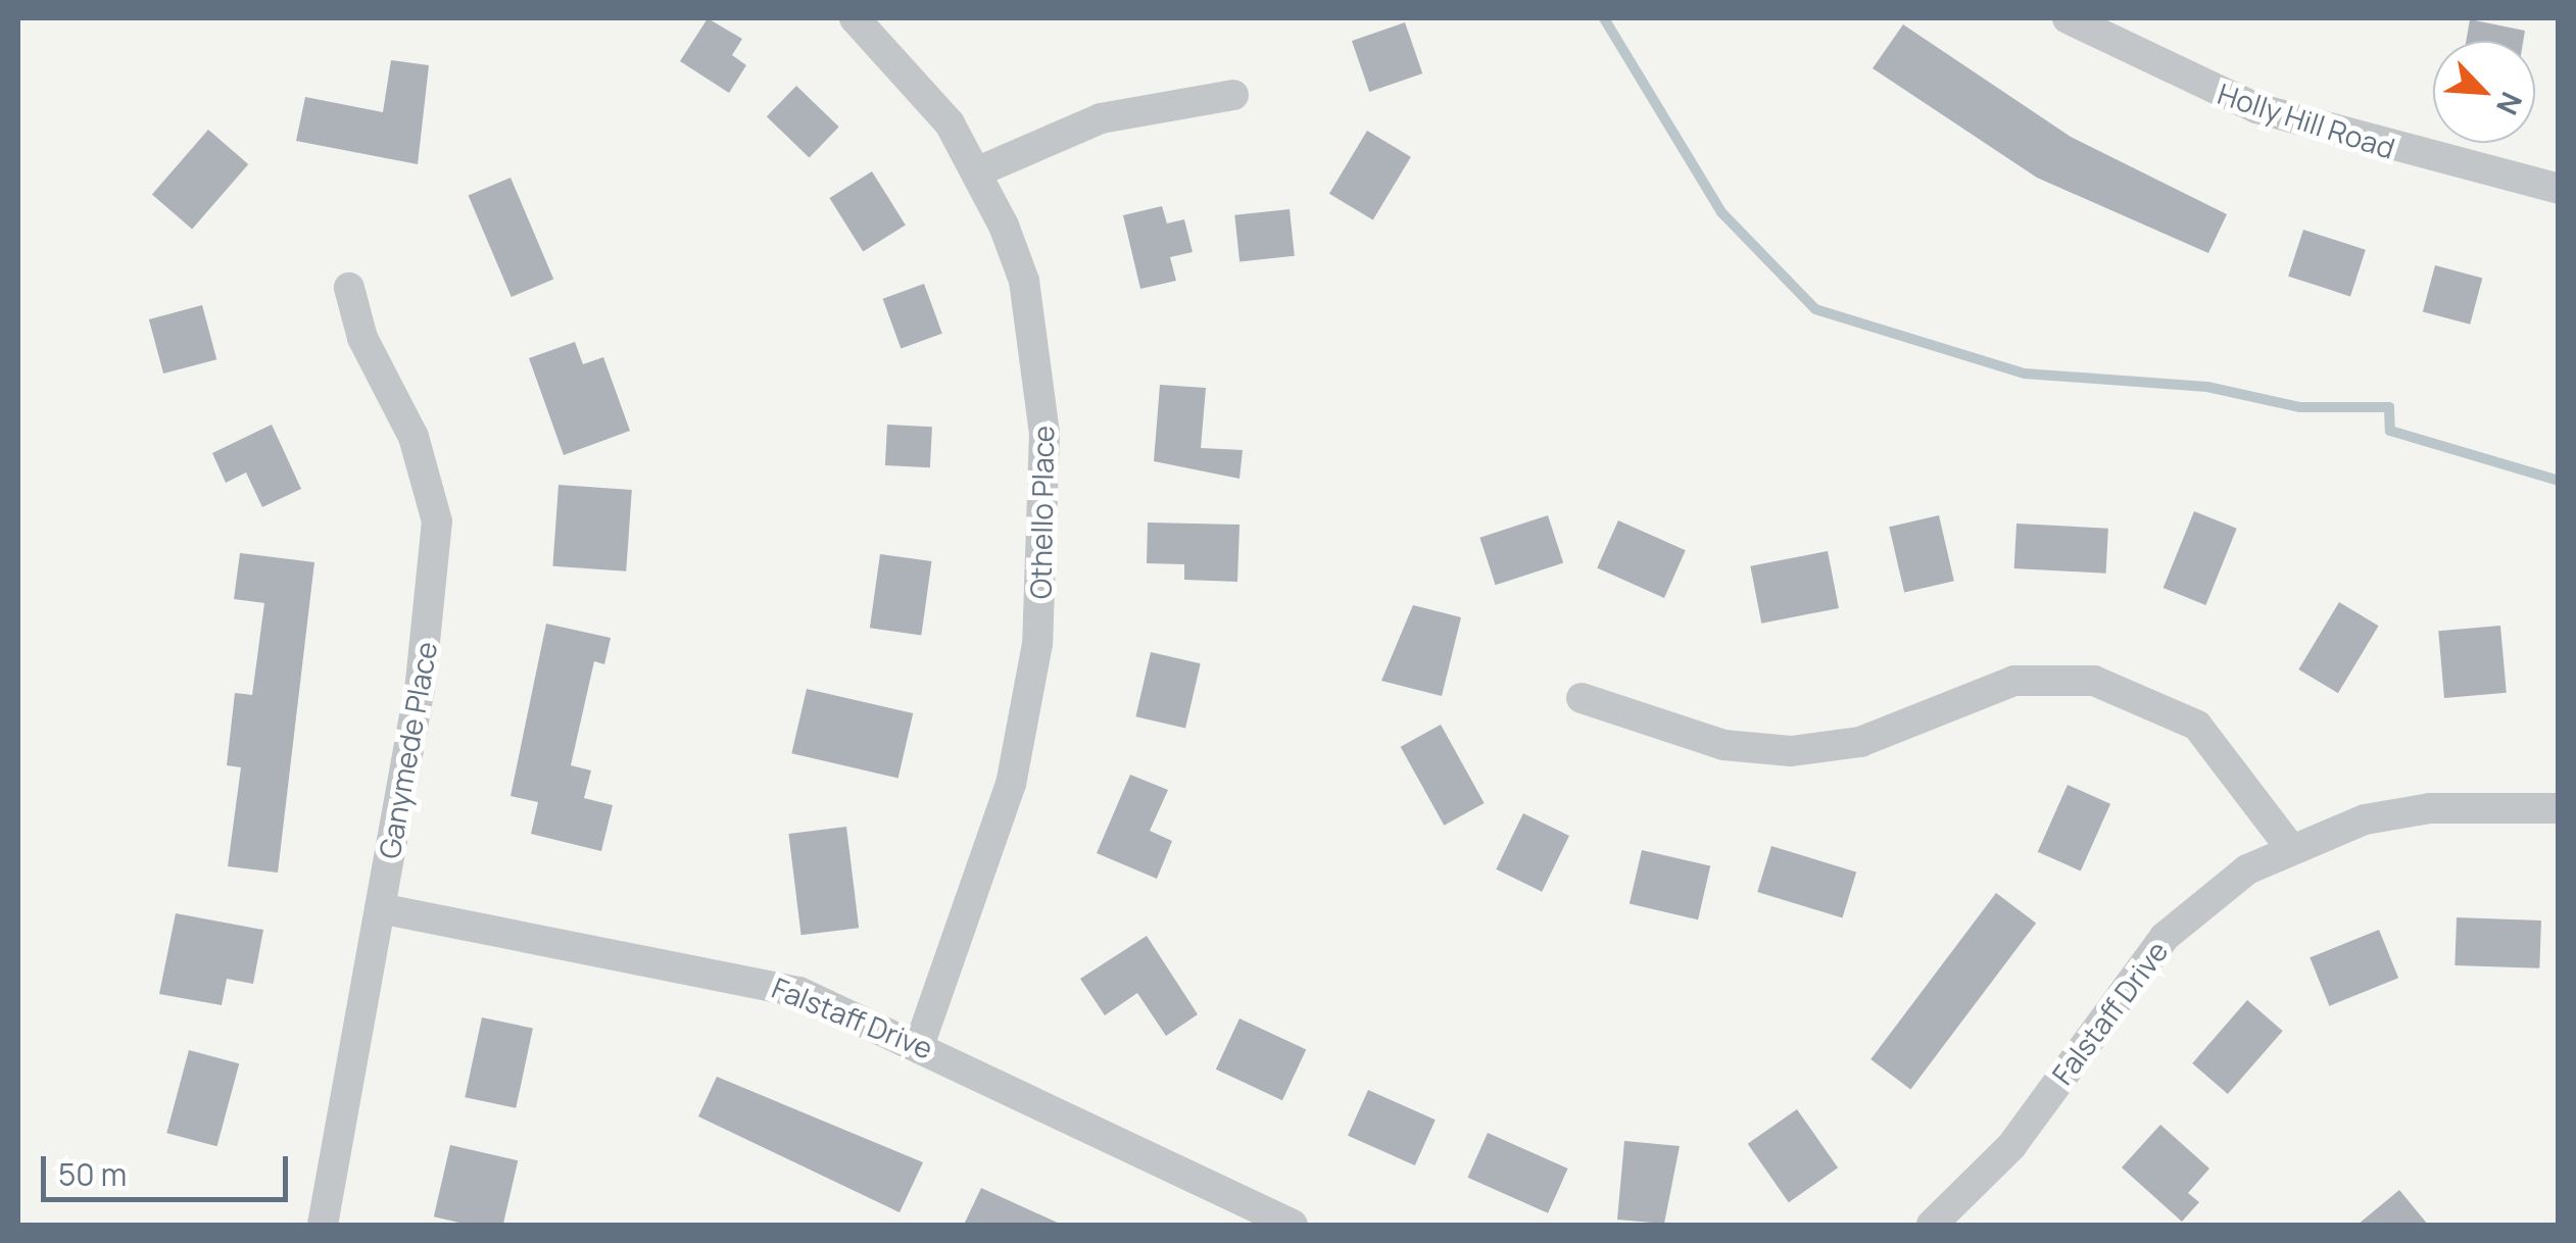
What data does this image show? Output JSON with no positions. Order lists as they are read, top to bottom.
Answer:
{
  "streets": {
    "street": [
      "Holly Hill Road",
      "Othello Place",
      "Ganymede Place",
      "Falstaff Drive"
    ]
  },
  "crossings": [
    ["Othello Place", "Falstaff Drive"],
    ["Ganymede Place", "Falstaff Drive"]
  ],
  "scale_bar": "50 m",
  "north": "bottom right"
}
